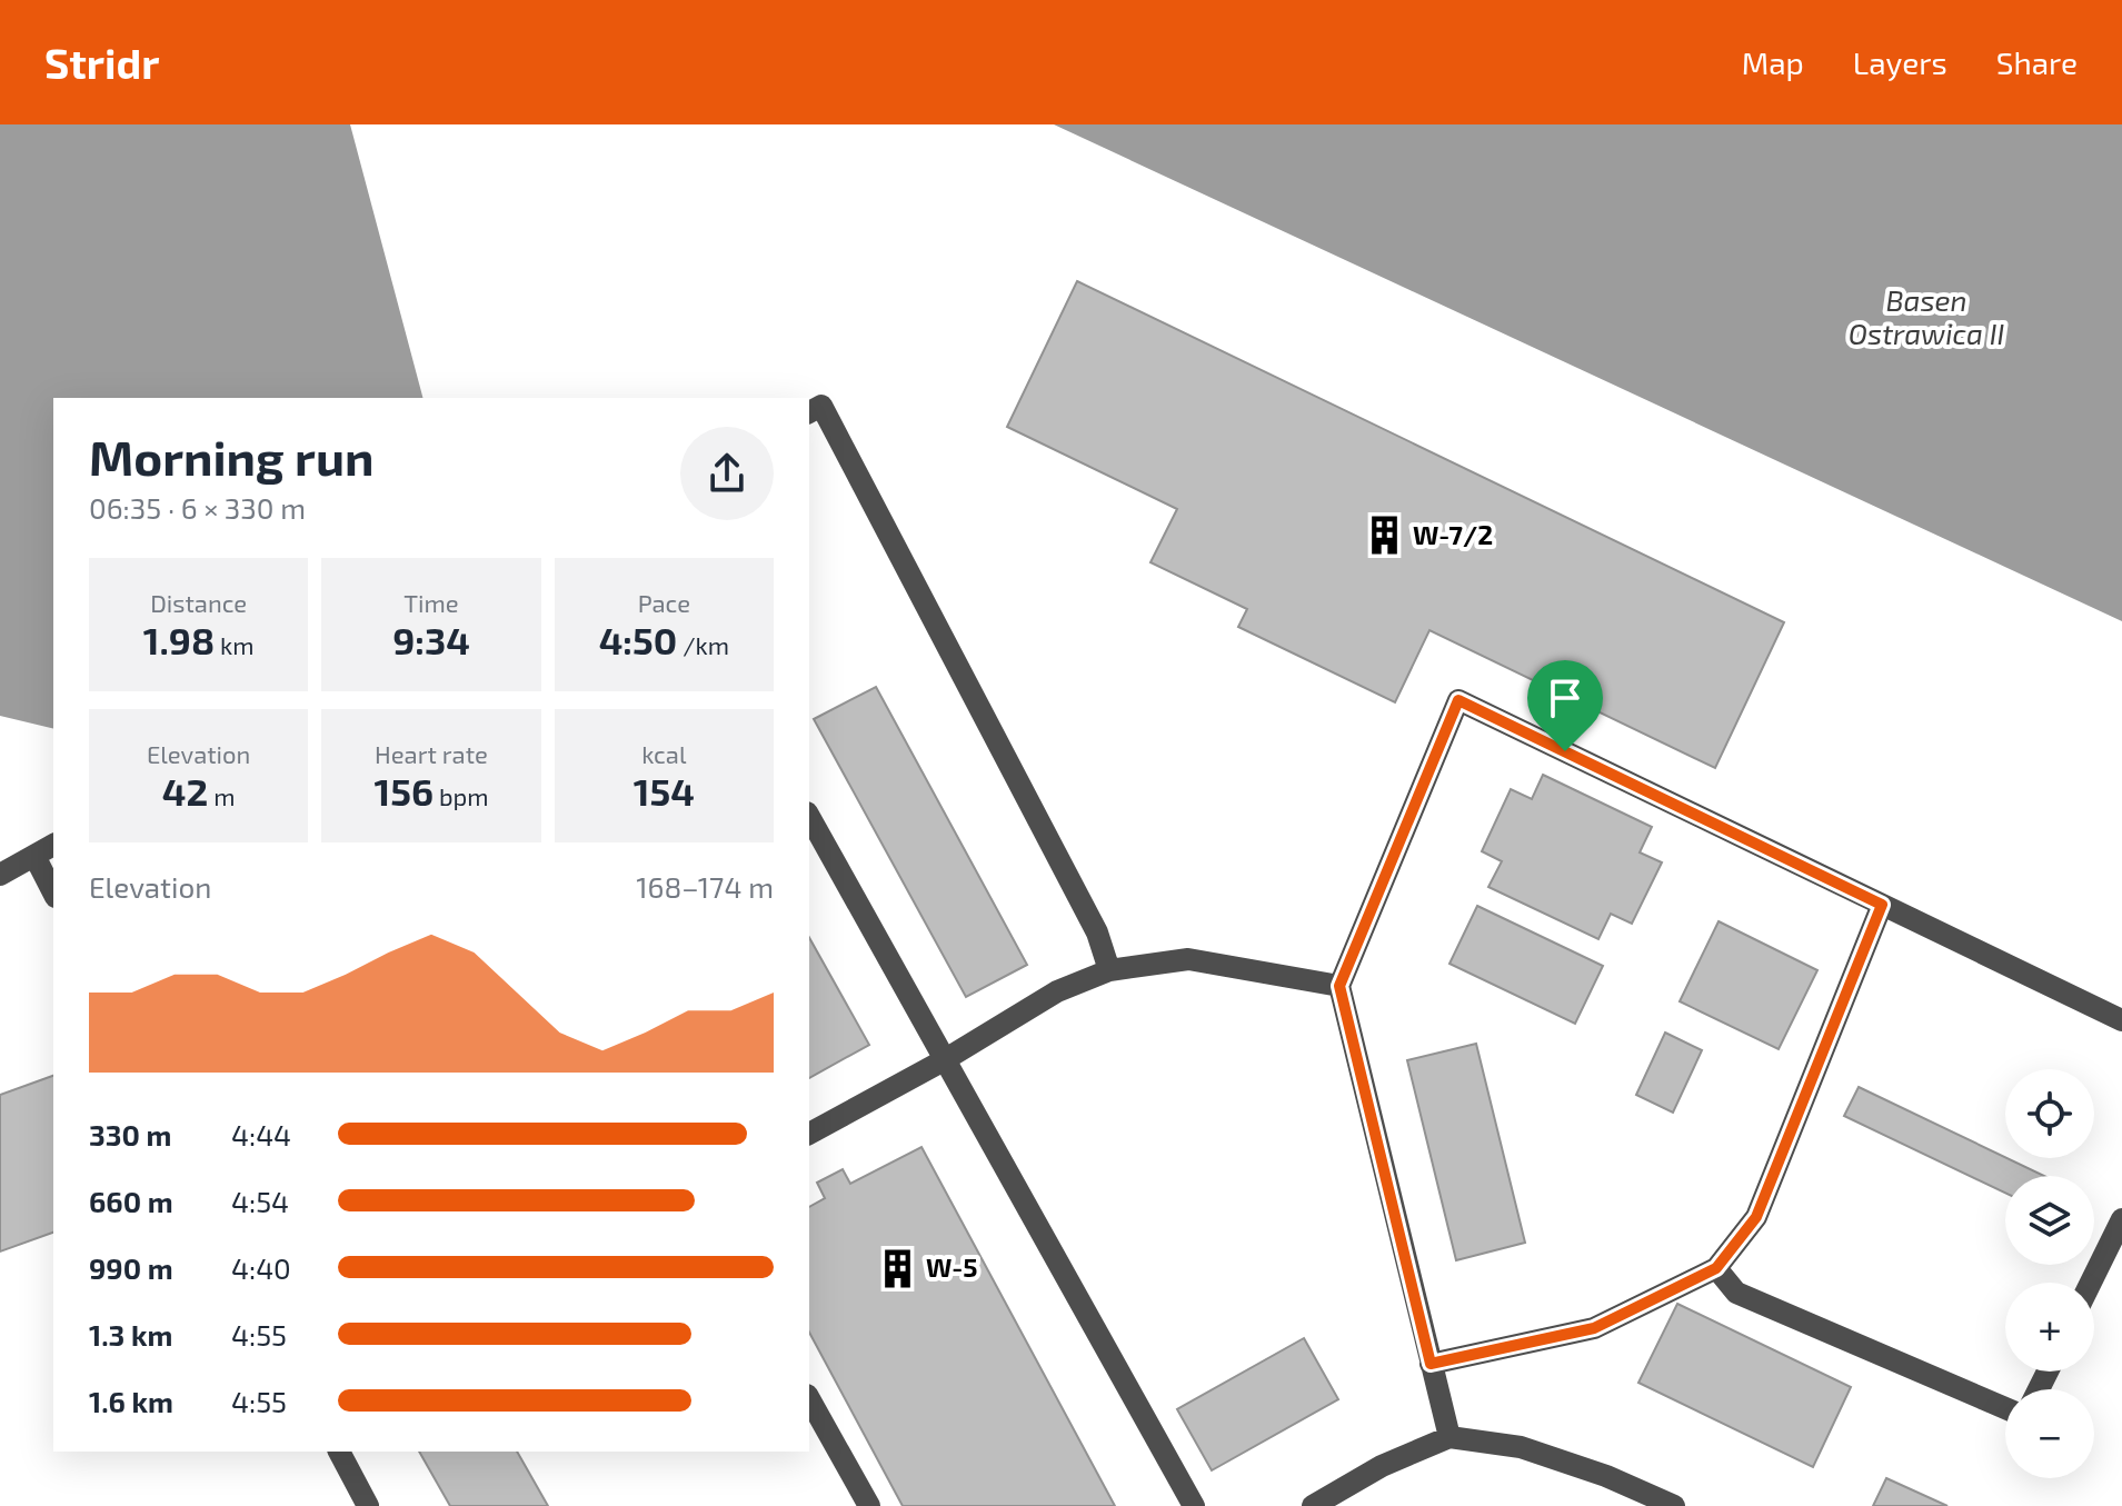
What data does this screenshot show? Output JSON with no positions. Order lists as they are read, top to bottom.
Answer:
{
  "water": ["Basen Ostrawica II"],
  "places": {
    "building": ["W-7/2", "W-5"]
  },
  "page": {
    "header": "Stridr",
    "nav": ["Map", "Layers", "Share"],
    "heading": ["Morning run", "06:35 · 6 × 330 m"],
    "stats": [
      ["Distance", "1.98 km"],
      ["Time", "9:34"],
      ["Pace", "4:50 /km"],
      ["Elevation", "42 m"],
      ["Heart rate", "156 bpm"],
      ["kcal", "154"]
    ],
    "chart": ["Elevation", "168–174 m"],
    "map_buttons": ["+", "−"],
    "list": [
      {
        "name": "330 m",
        "note": "4:44"
      },
      {
        "name": "660 m",
        "note": "4:54"
      },
      {
        "name": "990 m",
        "note": "4:40"
      },
      {
        "name": "1.3 km",
        "note": "4:55"
      },
      {
        "name": "1.6 km",
        "note": "4:55"
      }
    ]
  }
}
